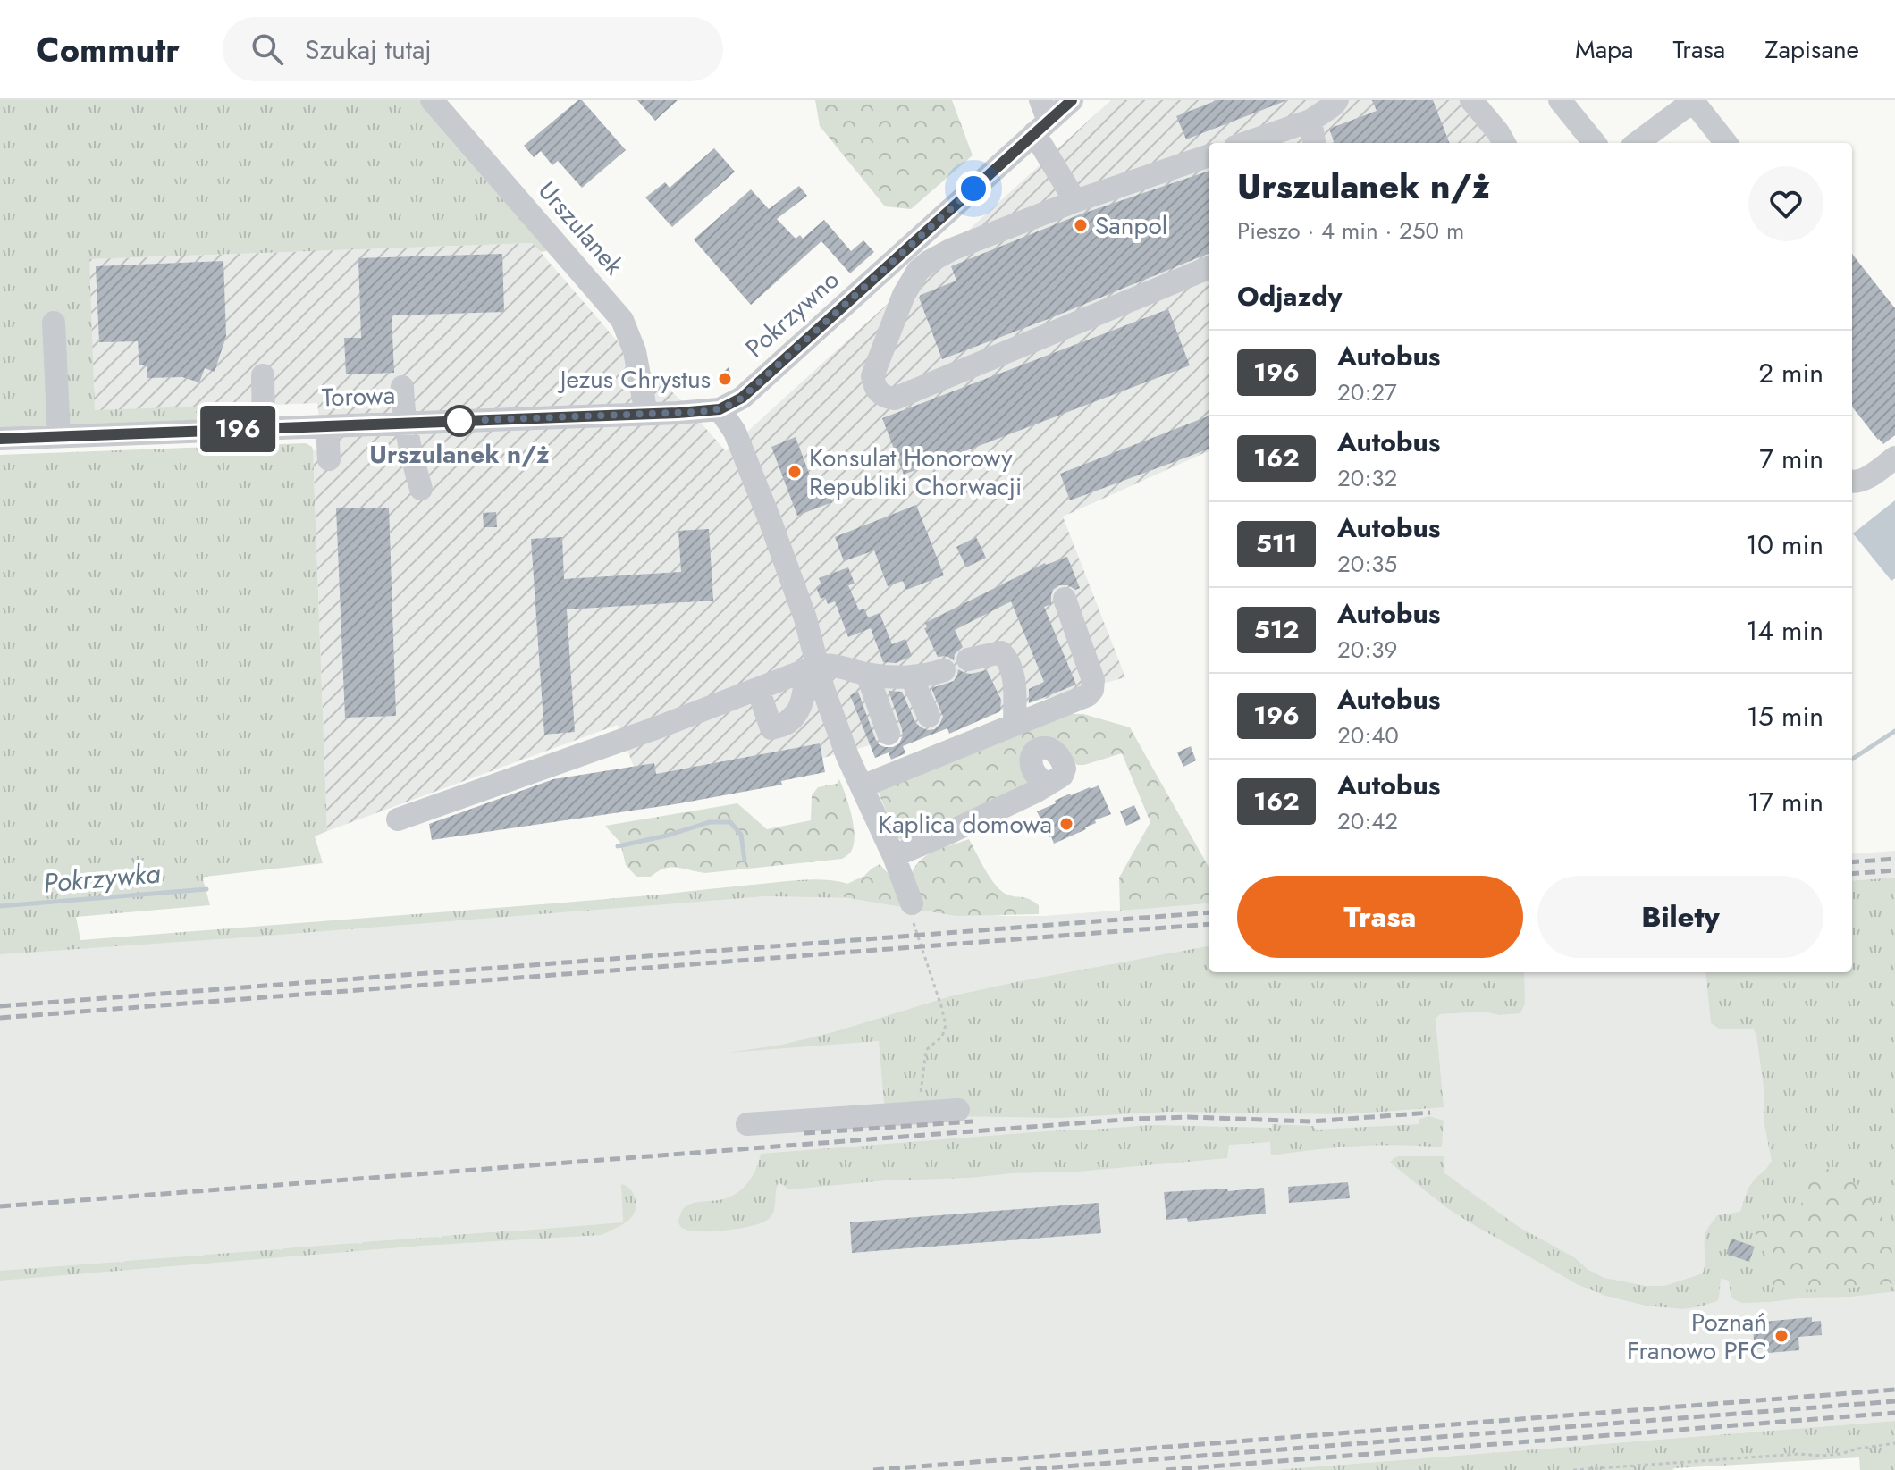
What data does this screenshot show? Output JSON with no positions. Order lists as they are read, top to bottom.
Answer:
{
  "streets": {
    "street": ["Urszulanek", "Pokrzywno", "Torowa"]
  },
  "crossings": [
    ["Urszulanek", "Torowa"],
    ["Pokrzywno", "Torowa"]
  ],
  "water": ["Pokrzywka"],
  "places": [
    "Sanpol",
    "Jezus Chrystus",
    "Urszulanek n/ż",
    "Konsulat Honorowy Republiki Chorwacji",
    "Kaplica domowa",
    "Poznań Franowo PFC"
  ],
  "lines": ["bus line 196"],
  "page": {
    "header": "Commutr",
    "search": "Szukaj tutaj",
    "nav": ["Mapa", "Trasa", "Zapisane"],
    "on_map": "196",
    "heading": [
      ["Urszulanek n/ż", "Pieszo · 4 min · 250 m"],
      "Odjazdy"
    ],
    "list": [
      {
        "mark": "196",
        "name": "Autobus",
        "note": "20:27",
        "value": "2 min"
      },
      {
        "mark": "162",
        "name": "Autobus",
        "note": "20:32",
        "value": "7 min"
      },
      {
        "mark": "511",
        "name": "Autobus",
        "note": "20:35",
        "value": "10 min"
      },
      {
        "mark": "512",
        "name": "Autobus",
        "note": "20:39",
        "value": "14 min"
      },
      {
        "mark": "196",
        "name": "Autobus",
        "note": "20:40",
        "value": "15 min"
      },
      {
        "mark": "162",
        "name": "Autobus",
        "note": "20:42",
        "value": "17 min"
      }
    ],
    "buttons": ["Trasa", "Bilety"]
  }
}
